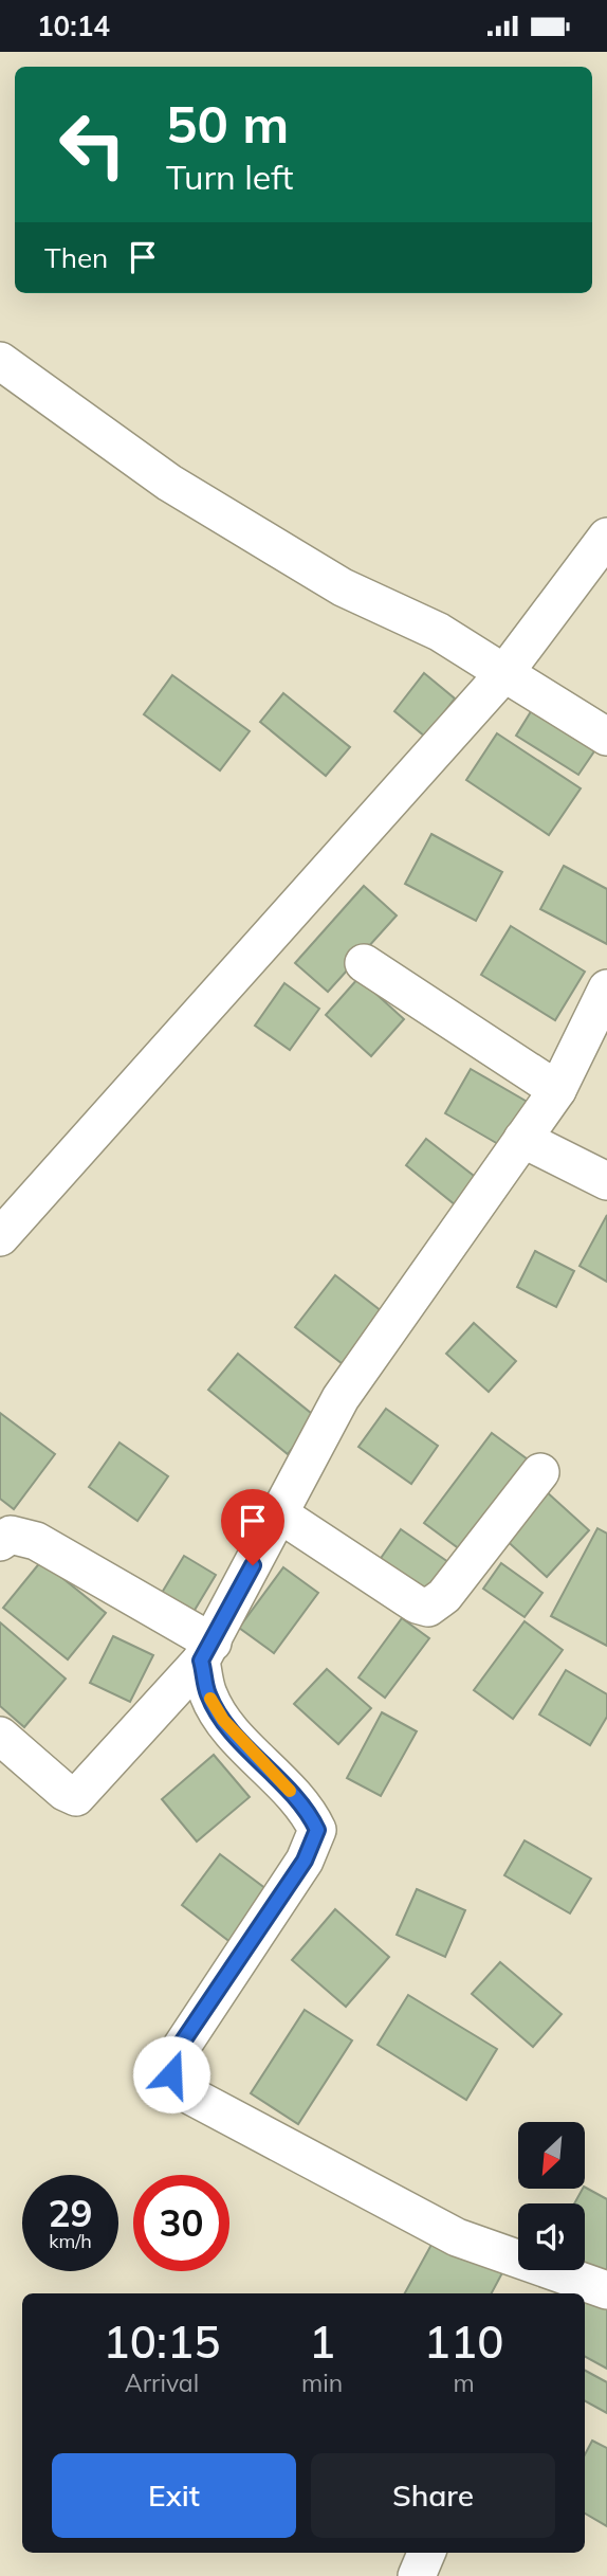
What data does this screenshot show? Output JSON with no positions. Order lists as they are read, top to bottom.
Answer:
{
  "north": "bottom left",
  "page": {
    "status": "10:14",
    "turn": ["50 m", "Turn left"],
    "then": "Then",
    "speed": "29 km/h",
    "limit": "30",
    "eta": [
      "10:15",
      "Arrival",
      "1",
      "min",
      "110",
      "m"
    ],
    "buttons": ["Exit", "Share"]
  }
}
